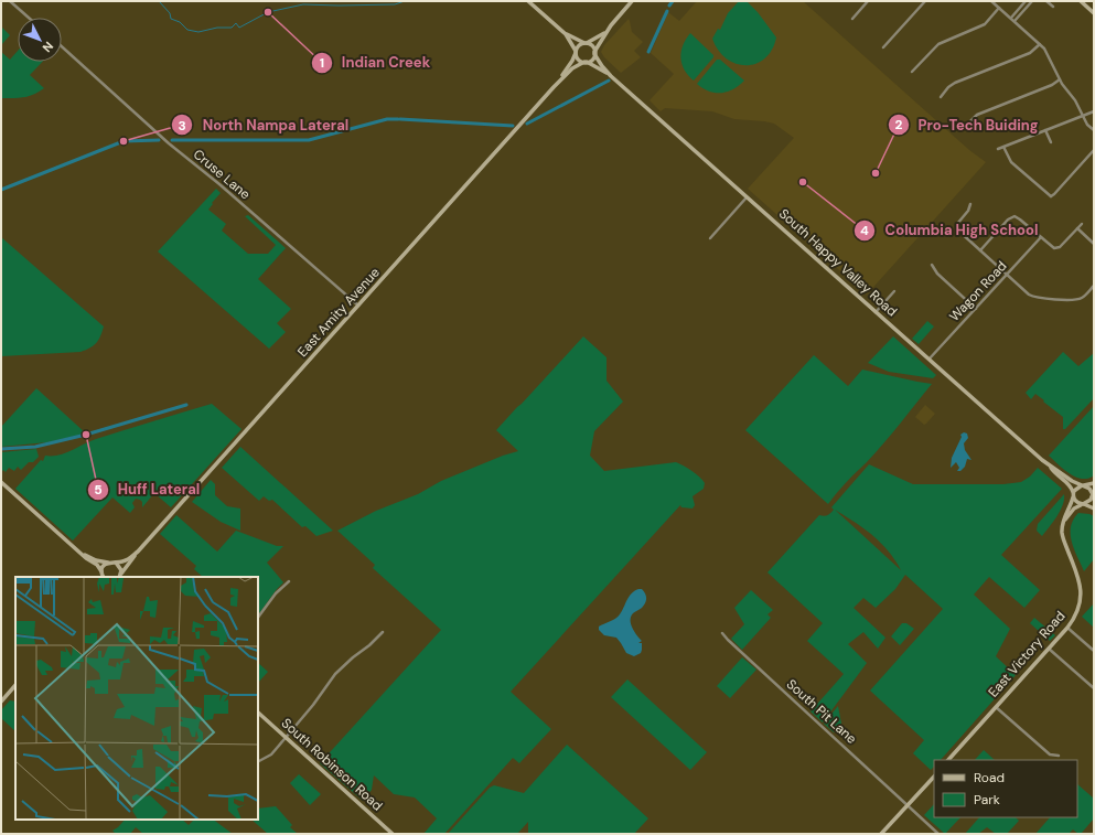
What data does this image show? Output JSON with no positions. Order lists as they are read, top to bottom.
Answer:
{
  "streets": {
    "main road": [
      "South Happy Valley Road",
      "East Amity Avenue",
      "East Victory Road",
      "South Robinson Road"
    ],
    "street": ["Cruse Lane", "Wagon Road", "South Pit Lane"]
  },
  "crossings": [
    ["Cruse Lane", "East Amity Avenue"],
    ["South Happy Valley Road", "Wagon Road"],
    ["South Happy Valley Road", "East Amity Avenue"]
  ],
  "places": [
    "Indian Creek",
    "North Nampa Lateral",
    "Pro-Tech Buiding",
    "Columbia High School",
    "Huff Lateral"
  ],
  "legend": ["Road", "Park"],
  "north": "bottom right"
}
